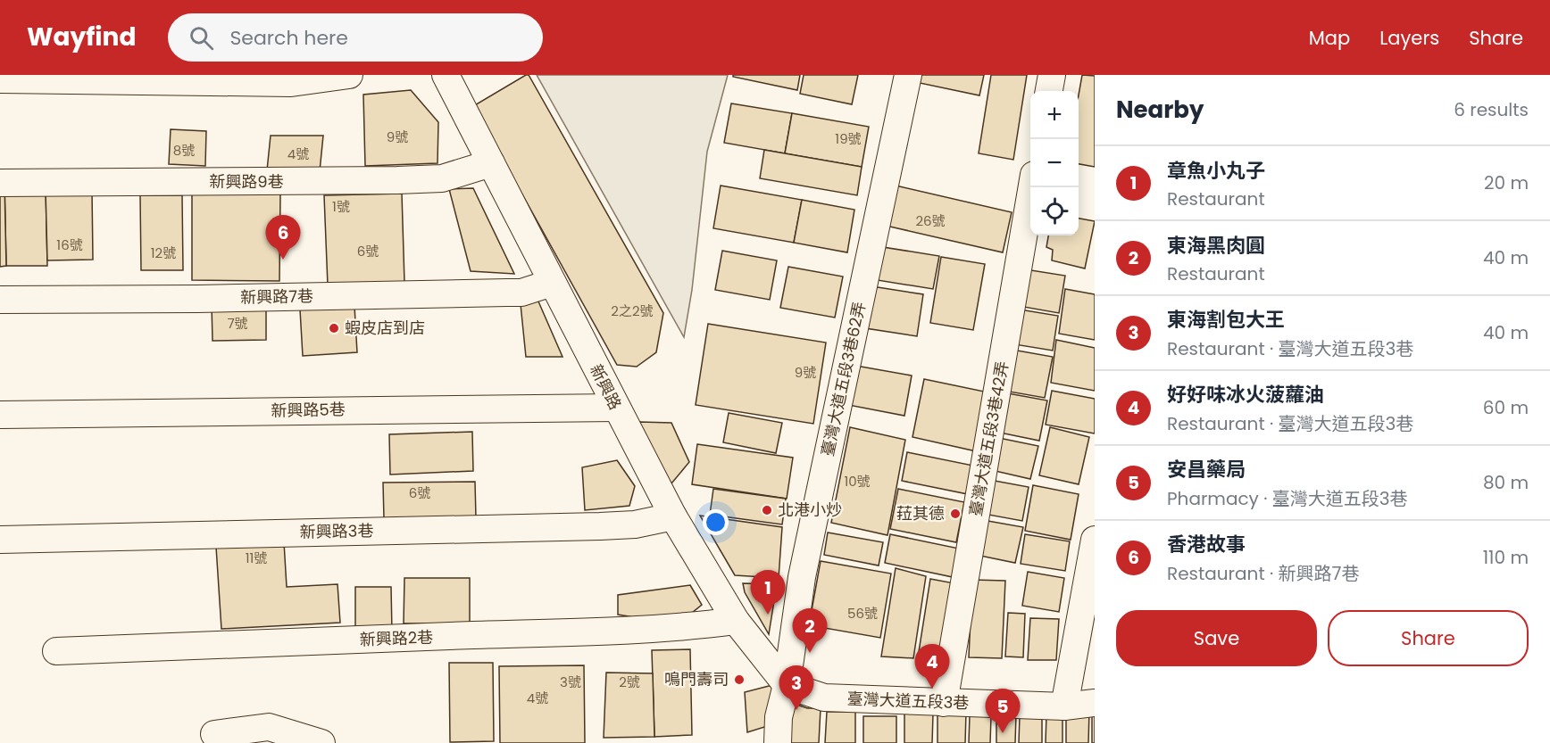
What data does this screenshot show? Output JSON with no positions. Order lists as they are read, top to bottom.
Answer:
{
  "streets": {
    "street": [
      "新興路9巷",
      "新興路7巷",
      "臺灣大道五段3巷62弄",
      "新興路",
      "新興路5巷",
      "臺灣大道五段3巷42弄",
      "新興路3巷",
      "新興路2巷",
      "臺灣大道五段3巷"
    ]
  },
  "crossings": [
    ["新興路9巷", "新興路"],
    ["新興路7巷", "新興路"],
    ["臺灣大道五段3巷62弄", "新興路"],
    ["臺灣大道五段3巷62弄", "臺灣大道五段3巷"],
    ["新興路", "新興路5巷"],
    ["新興路", "新興路3巷"],
    ["新興路", "新興路2巷"],
    ["新興路", "臺灣大道五段3巷"],
    ["臺灣大道五段3巷42弄", "臺灣大道五段3巷"]
  ],
  "places": [
    "蝦皮店到店",
    "北港小炒",
    "菈其德",
    "鳴門壽司"
  ],
  "house_numbers": [
    "9號",
    "19號",
    "8號",
    "4號",
    "1號",
    "26號",
    "16號",
    "6號",
    "12號",
    "2之2號",
    "7號",
    "9號",
    "10號",
    "6號",
    "11號",
    "56號",
    "3號",
    "2號",
    "4號"
  ],
  "page": {
    "header": "Wayfind",
    "search": "Search here",
    "nav": ["Map", "Layers", "Share"],
    "heading": ["Nearby", "6 results"],
    "map_buttons": ["+", "−"],
    "list": [
      {
        "mark": "1",
        "name": "章魚小丸子",
        "note": "Restaurant",
        "value": "20 m"
      },
      {
        "mark": "2",
        "name": "東海黑肉圓",
        "note": "Restaurant",
        "value": "40 m"
      },
      {
        "mark": "3",
        "name": "東海割包大王",
        "note": "Restaurant · 臺灣大道五段3巷",
        "value": "40 m"
      },
      {
        "mark": "4",
        "name": "好好味冰火菠蘿油",
        "note": "Restaurant · 臺灣大道五段3巷",
        "value": "60 m"
      },
      {
        "mark": "5",
        "name": "安昌藥局",
        "note": "Pharmacy · 臺灣大道五段3巷",
        "value": "80 m"
      },
      {
        "mark": "6",
        "name": "香港故事",
        "note": "Restaurant · 新興路7巷",
        "value": "110 m"
      }
    ],
    "pins": [
      "6",
      "1",
      "2",
      "4",
      "3",
      "5"
    ],
    "buttons": ["Save", "Share"]
  }
}
